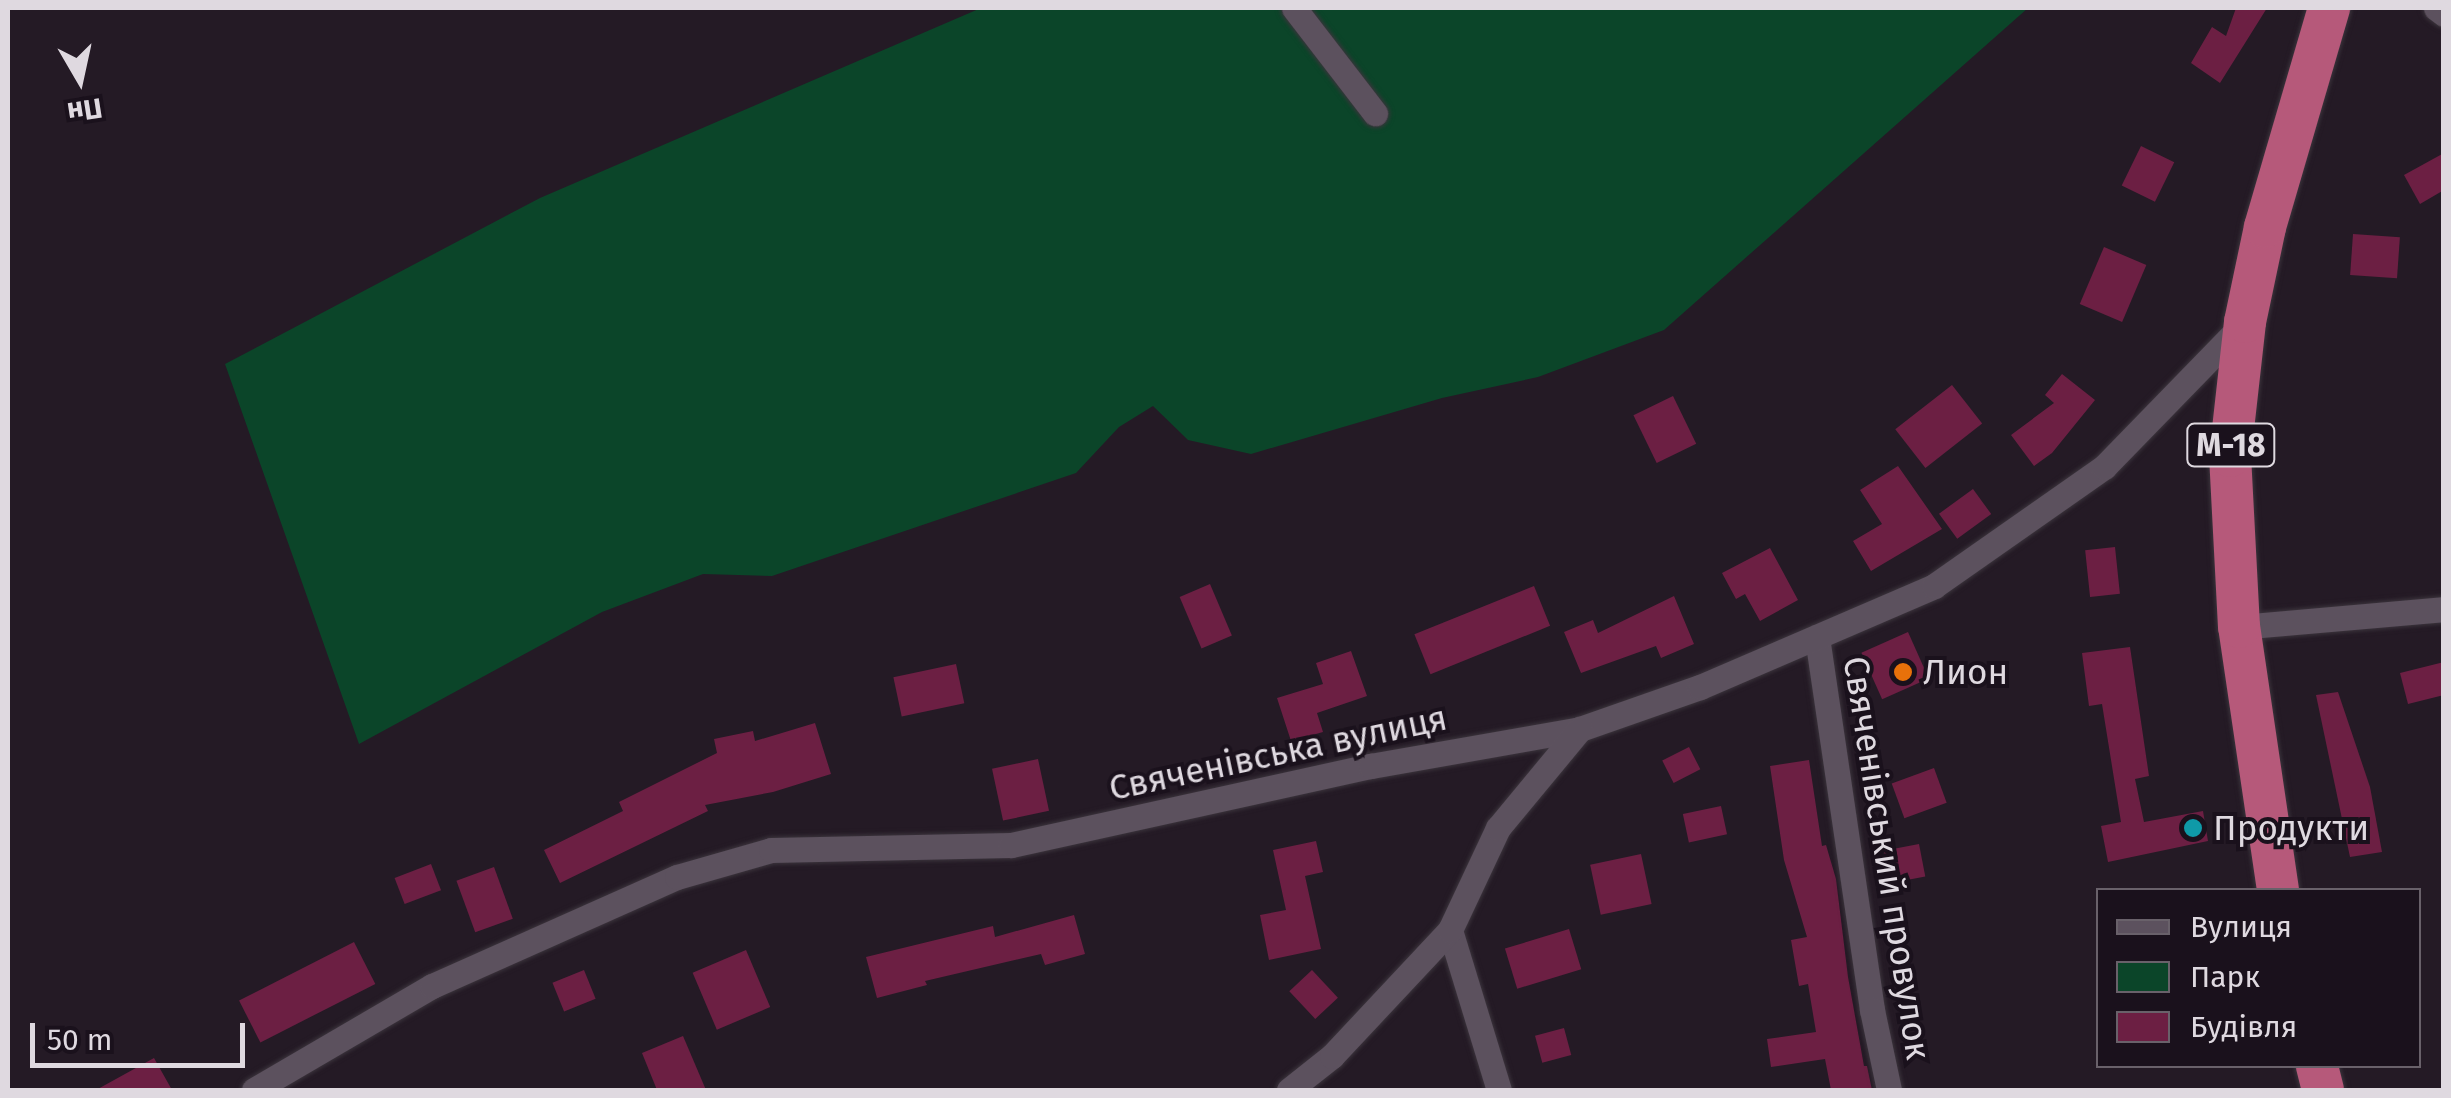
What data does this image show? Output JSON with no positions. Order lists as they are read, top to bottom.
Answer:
{
  "streets": {
    "highway": ["М-18"],
    "street": ["Свяченівська вулиця", "Свяченівський провулок"]
  },
  "crossings": [
    ["М-18", "Свяченівська вулиця"],
    ["Свяченівська вулиця", "Свяченівський провулок"]
  ],
  "places": ["Лион", "Продукти"],
  "legend": ["Вулиця", "Парк", "Будівля"],
  "scale_bar": "50 m",
  "north": "bottom"
}
